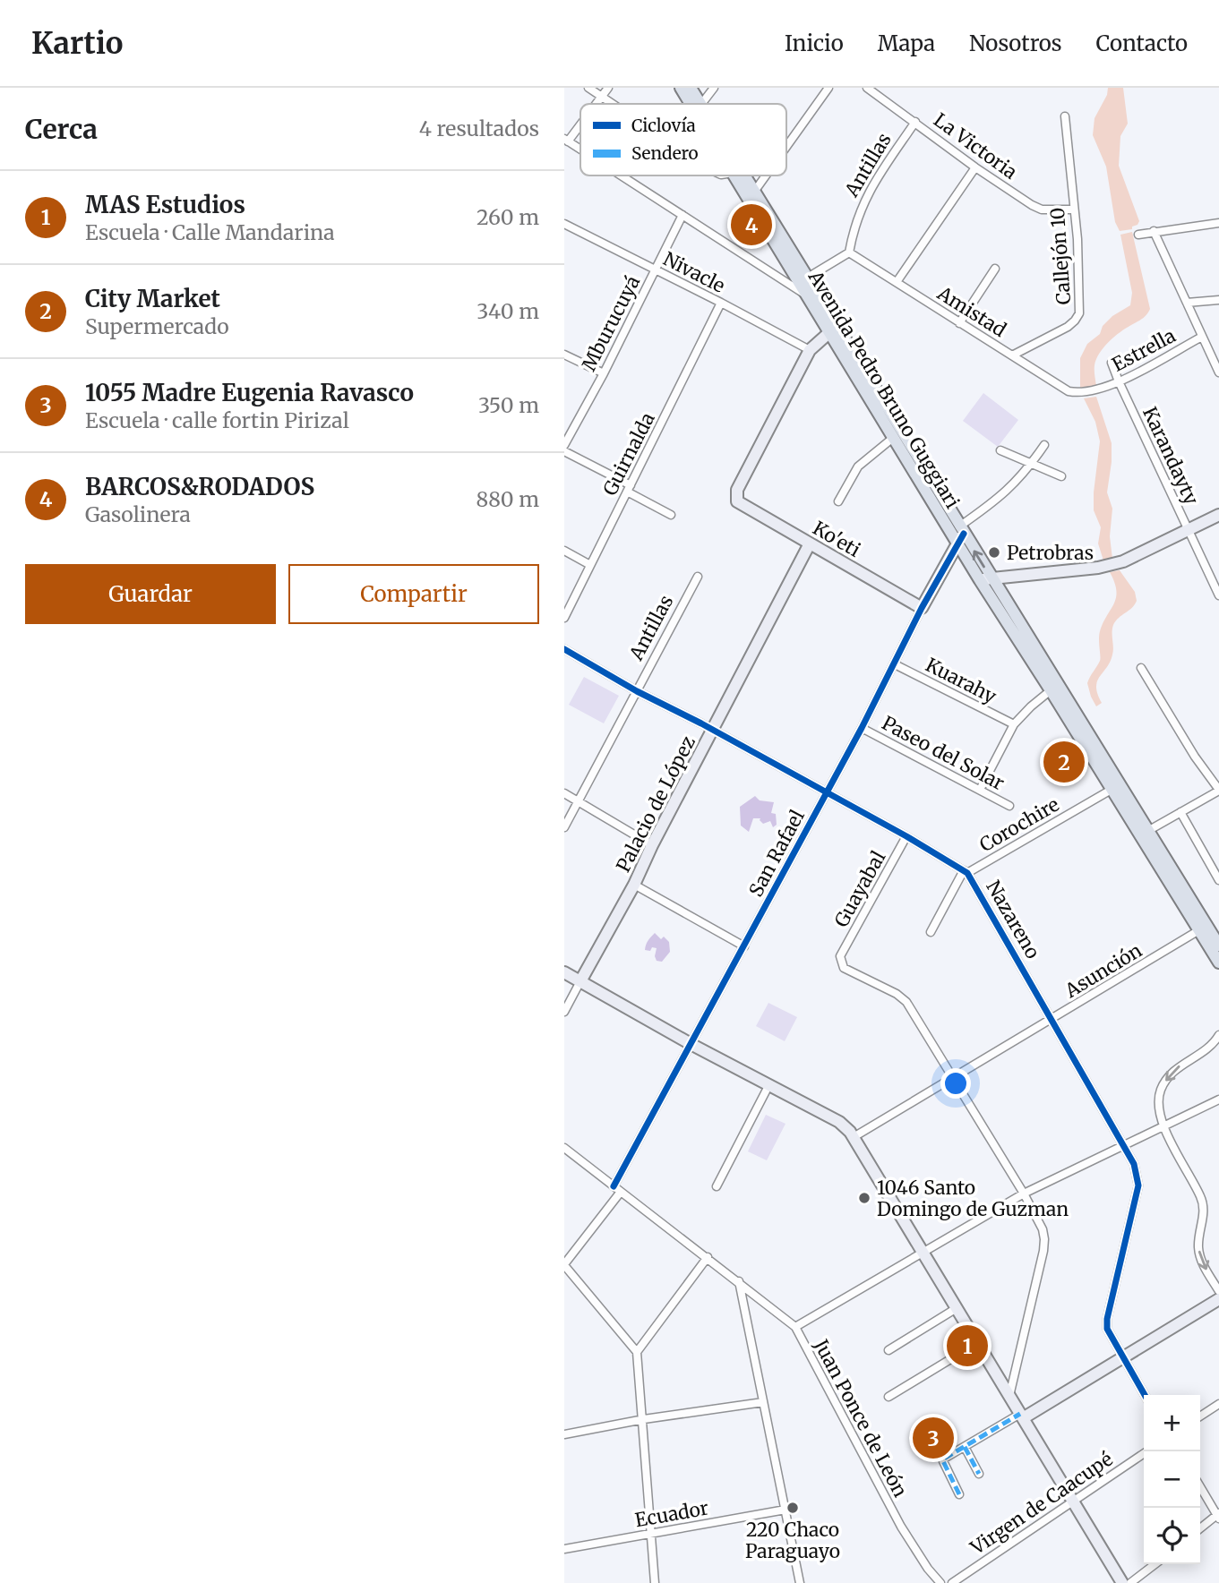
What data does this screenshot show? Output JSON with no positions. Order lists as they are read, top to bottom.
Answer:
{
  "streets": {
    "main road": ["Avenida Pedro Bruno Guggiari"],
    "street": [
      "La Victoria",
      "Antillas",
      "Callejón 10",
      "Nivacle",
      "Amistad",
      "Mburucuyá",
      "Estrella",
      "Guirnalda",
      "Karandayty",
      "Ko'eti",
      "Kuarahy",
      "Paseo del Solar",
      "Palacio de López",
      "Corochire",
      "San Rafael",
      "Guayabal",
      "Nazareno",
      "Asunción",
      "Juan Ponce de León",
      "Virgen de Caacupé",
      "Ecuador"
    ]
  },
  "crossings": [
    ["La Victoria", "Antillas"],
    ["La Victoria", "Callejón 10"],
    ["Antillas", "Amistad"],
    ["Antillas", "Nazareno"],
    ["Callejón 10", "Amistad"],
    ["Nivacle", "Mburucuyá"],
    ["Nivacle", "Guirnalda"],
    ["Nivacle", "Ko'eti"],
    ["Amistad", "Estrella"],
    ["Estrella", "Karandayty"],
    ["Avenida Pedro Bruno Guggiari", "Corochire"],
    ["Avenida Pedro Bruno Guggiari", "San Rafael"],
    ["Avenida Pedro Bruno Guggiari", "Asunción"],
    ["Ko'eti", "Palacio de López"],
    ["Ko'eti", "San Rafael"],
    ["Kuarahy", "San Rafael"],
    ["Paseo del Solar", "San Rafael"],
    ["Palacio de López", "Nazareno"],
    ["Corochire", "Nazareno"],
    ["San Rafael", "Nazareno"],
    ["San Rafael", "Juan Ponce de León"],
    ["Guayabal", "Nazareno"],
    ["Guayabal", "Asunción"],
    ["Nazareno", "Asunción"]
  ],
  "places": ["Petrobras", "1046 Santo Domingo de Guzman", "220 Chaco Paraguayo"],
  "legend": ["Ciclovía", "Sendero"],
  "page": {
    "header": "Kartio",
    "nav": [
      "Inicio",
      "Mapa",
      "Nosotros",
      "Contacto"
    ],
    "heading": ["Cerca", "4 resultados"],
    "list": [
      {
        "mark": "1",
        "name": "MAS Estudios",
        "note": "Escuela · Calle Mandarina",
        "value": "260 m"
      },
      {
        "mark": "2",
        "name": "City Market",
        "note": "Supermercado",
        "value": "340 m"
      },
      {
        "mark": "3",
        "name": "1055 Madre Eugenia Ravasco",
        "note": "Escuela · calle fortin Pirizal",
        "value": "350 m"
      },
      {
        "mark": "4",
        "name": "BARCOS&RODADOS",
        "note": "Gasolinera",
        "value": "880 m"
      }
    ],
    "pins": [
      "4",
      "2",
      "1",
      "3"
    ],
    "buttons": ["Guardar", "Compartir"],
    "map_buttons": ["+", "−"]
  }
}
